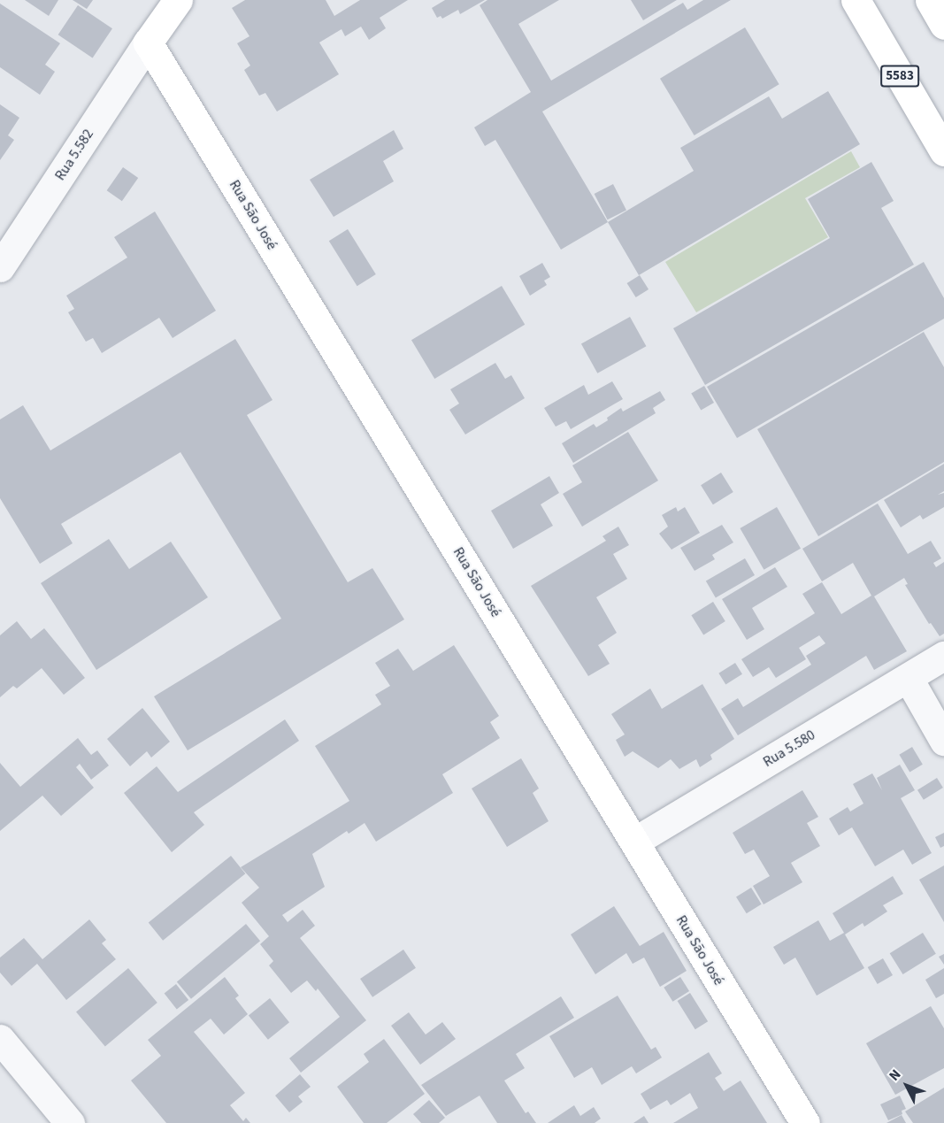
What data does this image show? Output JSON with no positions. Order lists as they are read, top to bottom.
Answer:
{
  "streets": {
    "main road": ["5583", "Rua São José"],
    "street": ["Rua 5.582", "Rua 5.580"]
  },
  "crossings": [
    ["Rua 5.582", "Rua São José"],
    ["Rua São José", "Rua 5.580"]
  ],
  "north": "top left"
}
